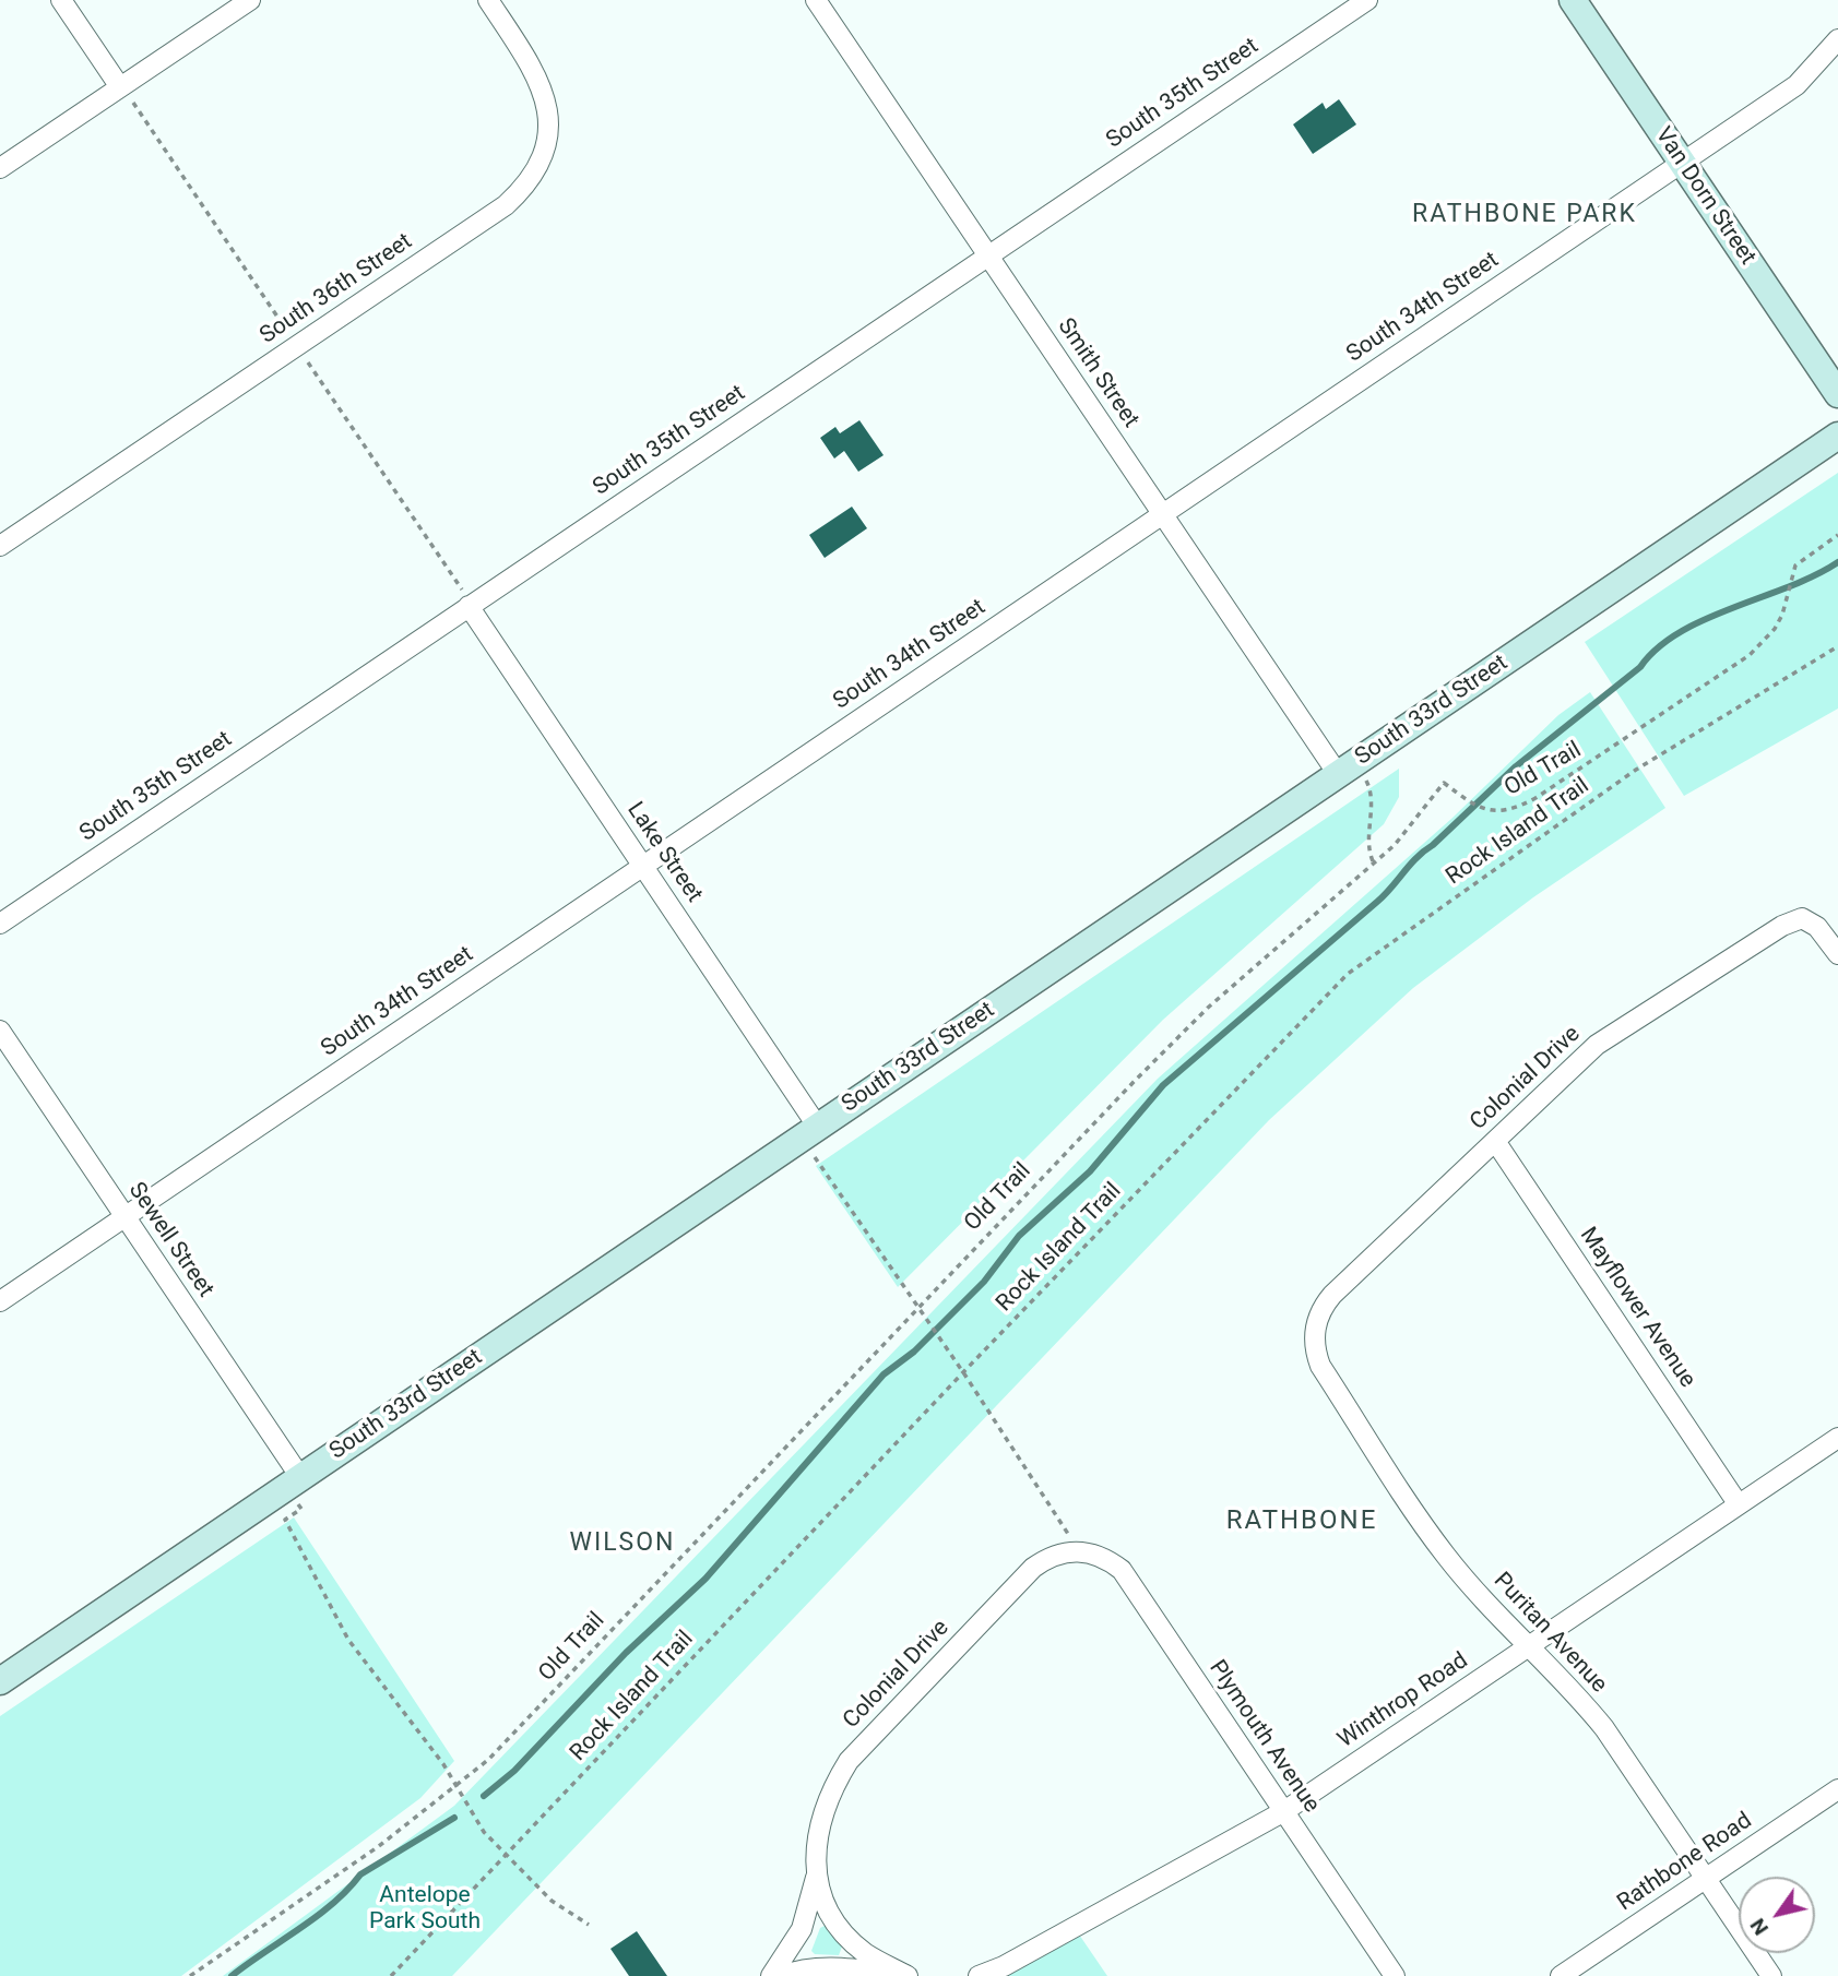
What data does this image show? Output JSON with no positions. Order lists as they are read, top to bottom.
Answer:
{
  "streets": {
    "main road": ["Van Dorn Street", "South 33rd Street"],
    "street": [
      "South 35th Street",
      "South 36th Street",
      "South 34th Street",
      "Smith Street",
      "Lake Street",
      "Colonial Drive",
      "Sewell Street",
      "Mayflower Avenue",
      "Puritan Avenue",
      "Winthrop Road",
      "Plymouth Avenue",
      "Rathbone Road"
    ],
    "path": ["Old Trail", "Rock Island Trail"]
  },
  "crossings": [
    ["South 35th Street", "Smith Street"],
    ["South 35th Street", "Lake Street"],
    ["Van Dorn Street", "South 34th Street"],
    ["South 34th Street", "Smith Street"],
    ["South 34th Street", "Lake Street"],
    ["South 34th Street", "Sewell Street"],
    ["Smith Street", "South 33rd Street"],
    ["South 33rd Street", "Lake Street"],
    ["South 33rd Street", "Sewell Street"],
    ["Colonial Drive", "Mayflower Avenue"],
    ["Colonial Drive", "Puritan Avenue"],
    ["Colonial Drive", "Plymouth Avenue"],
    ["Mayflower Avenue", "Winthrop Road"],
    ["Puritan Avenue", "Winthrop Road"],
    ["Puritan Avenue", "Rathbone Road"],
    ["Winthrop Road", "Plymouth Avenue"]
  ],
  "districts": ["RATHBONE PARK", "RATHBONE", "WILSON"],
  "parks": ["Antelope Park South"],
  "north": "bottom left"
}
